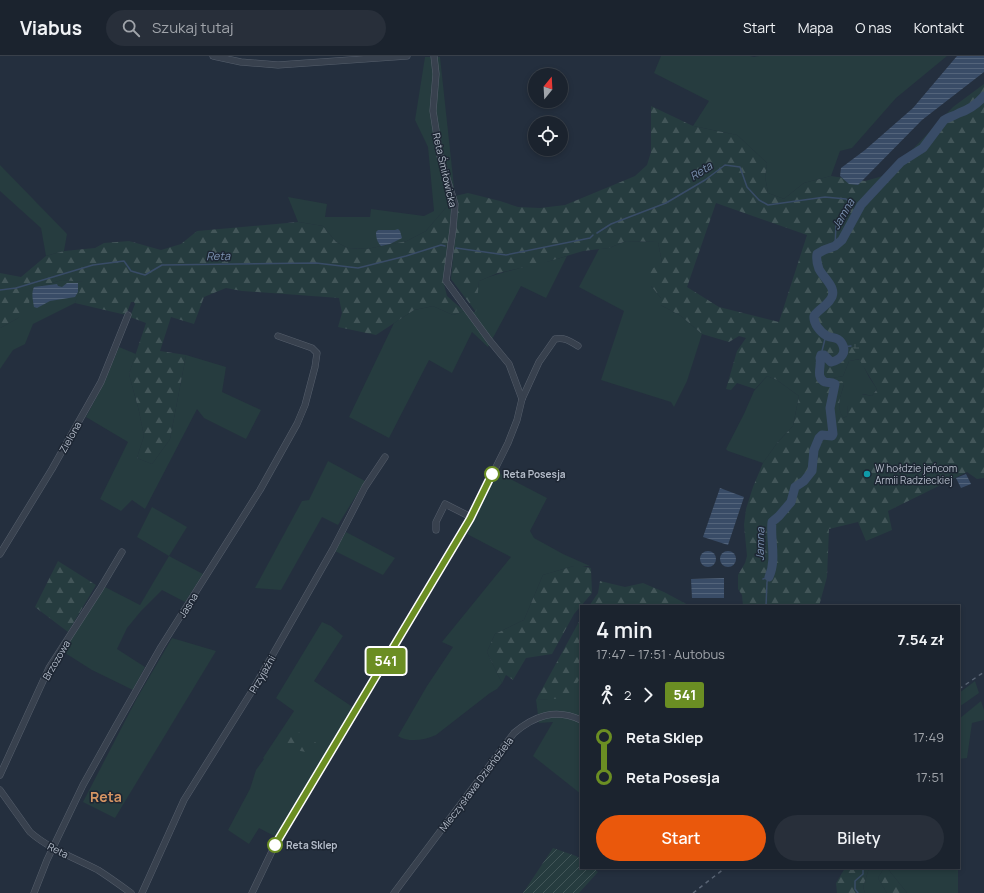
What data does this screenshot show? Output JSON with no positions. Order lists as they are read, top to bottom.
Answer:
{
  "streets": {
    "street": [
      "Reta Śmiłowicka",
      "Zielona",
      "Jasna",
      "Brzozowa",
      "Przyjaźni",
      "Mieczysława Dzieńdziela",
      "Reta"
    ]
  },
  "crossings": [
    ["Jasna", "Reta"]
  ],
  "districts": ["Reta"],
  "water": ["Reta", "Jamna"],
  "places": ["Reta Posesja", "W hołdzie jeńcom Armii Radzieckiej", "Reta Sklep"],
  "lines": ["bus line 541"],
  "north": "top",
  "page": {
    "header": "Viabus",
    "search": "Szukaj tutaj",
    "nav": [
      "Start",
      "Mapa",
      "O nas",
      "Kontakt"
    ],
    "on_map": "541",
    "heading": ["4 min", "17:47 – 17:51 · Autobus", "7.54 zł"],
    "legs": ["2", "541"],
    "list": [
      {
        "name": "Reta Sklep",
        "value": "17:49"
      },
      {
        "name": "Reta Posesja",
        "value": "17:51"
      }
    ],
    "buttons": ["Start", "Bilety"]
  }
}
